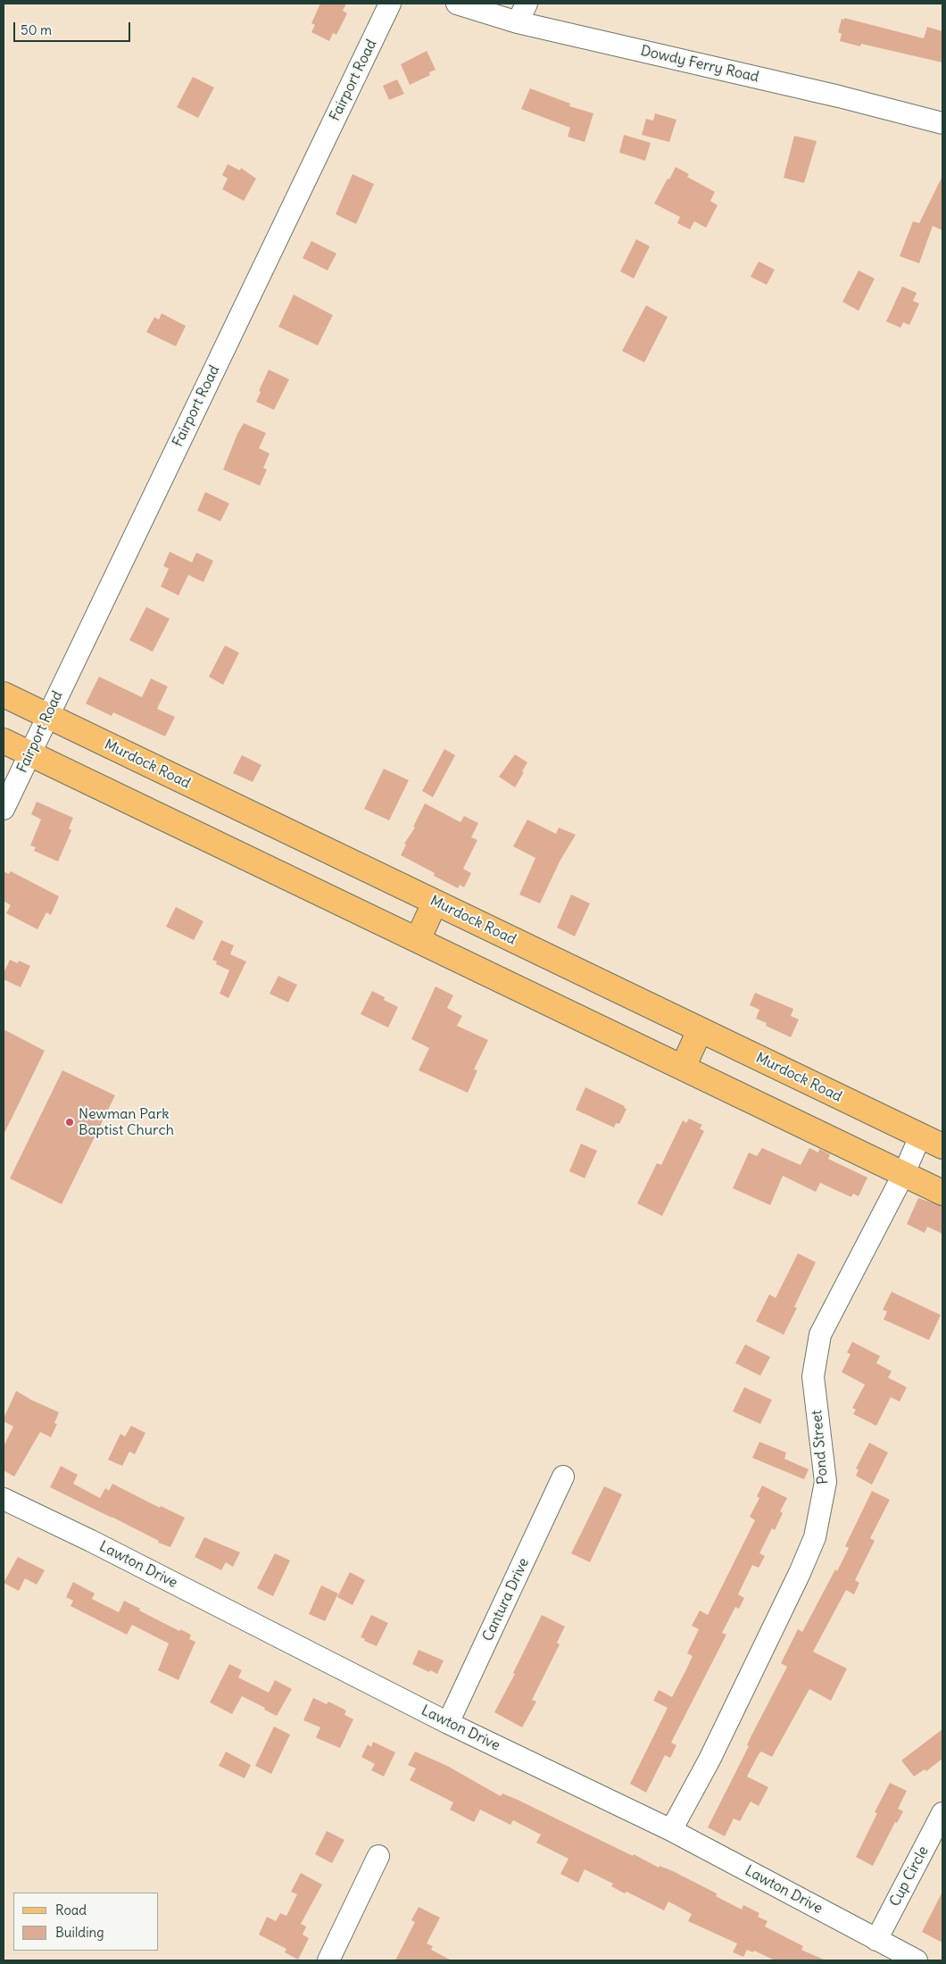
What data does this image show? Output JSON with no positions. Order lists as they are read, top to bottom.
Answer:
{
  "streets": {
    "main road": ["Murdock Road"],
    "street": [
      "Dowdy Ferry Road",
      "Fairport Road",
      "Pond Street",
      "Lawton Drive",
      "Cantura Drive",
      "Cup Circle"
    ]
  },
  "crossings": [
    ["Fairport Road", "Murdock Road"],
    ["Murdock Road", "Pond Street"],
    ["Pond Street", "Lawton Drive"],
    ["Lawton Drive", "Cantura Drive"],
    ["Lawton Drive", "Cup Circle"]
  ],
  "places": ["Newman Park Baptist Church"],
  "legend": ["Road", "Building"],
  "scale_bar": "50 m"
}
